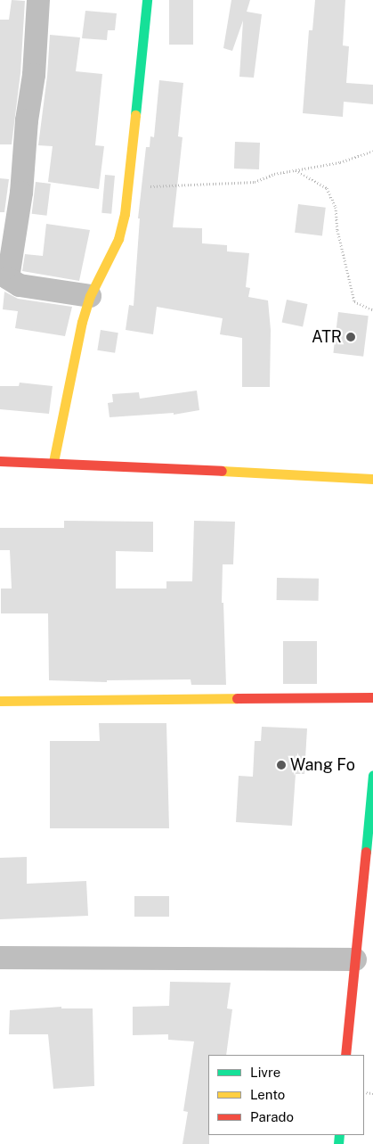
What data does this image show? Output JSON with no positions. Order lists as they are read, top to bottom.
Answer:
{
  "places": ["ATR", "Wang Fo"],
  "legend": ["Livre", "Lento", "Parado"]
}
